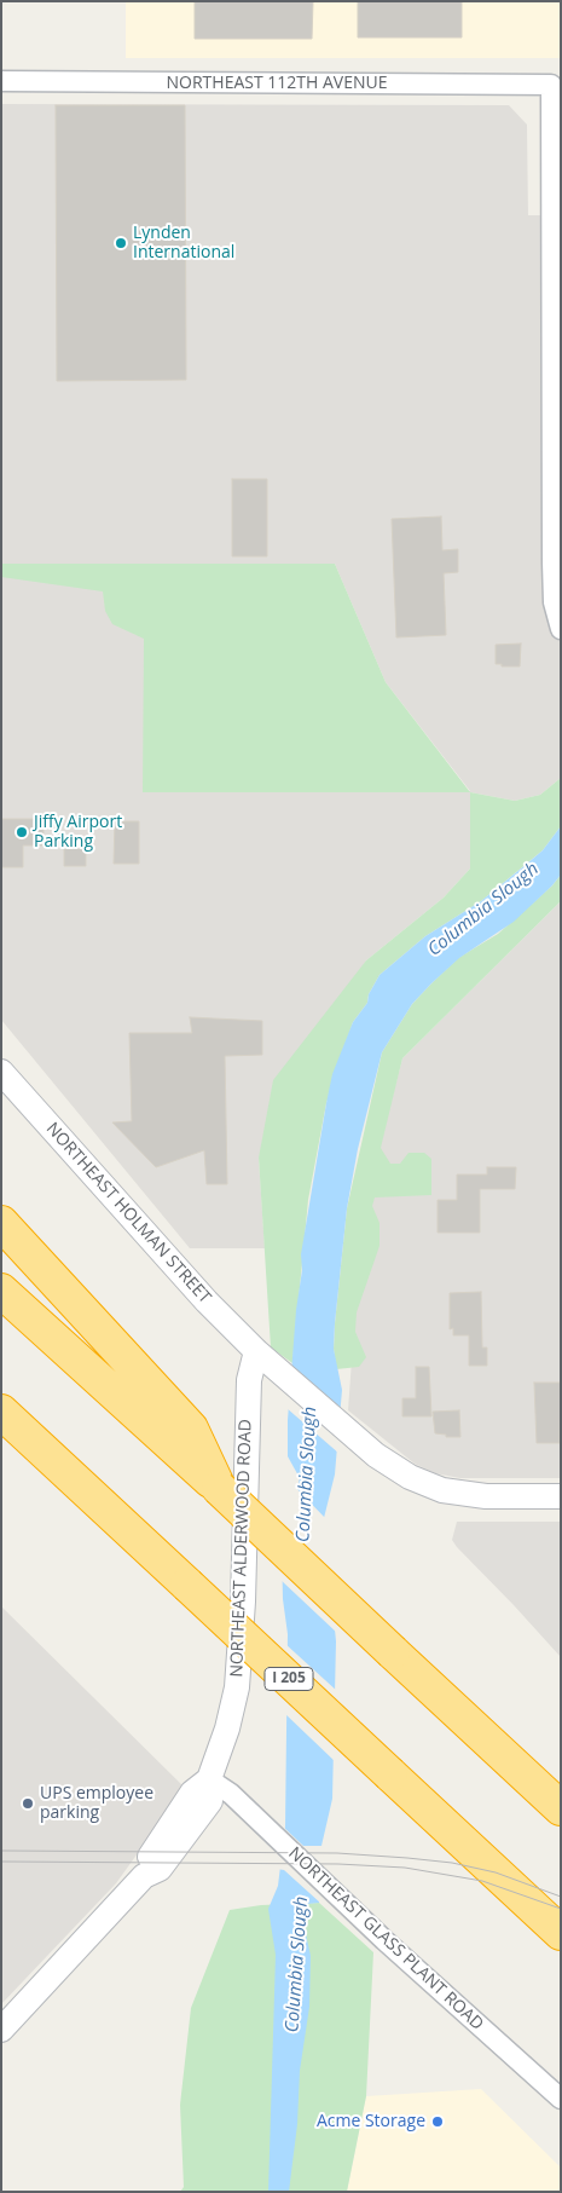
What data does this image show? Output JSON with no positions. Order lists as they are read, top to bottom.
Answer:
{
  "streets": {
    "highway": ["I 205"],
    "street": [
      "NORTHEAST 112TH AVENUE",
      "NORTHEAST HOLMAN STREET",
      "NORTHEAST ALDERWOOD ROAD",
      "NORTHEAST GLASS PLANT ROAD"
    ]
  },
  "crossings": [
    ["NORTHEAST HOLMAN STREET", "NORTHEAST ALDERWOOD ROAD"],
    ["NORTHEAST ALDERWOOD ROAD", "NORTHEAST GLASS PLANT ROAD"]
  ],
  "water": ["Columbia Slough"],
  "places": [
    "Lynden International",
    "Jiffy Airport Parking",
    "UPS employee parking",
    "Acme Storage"
  ]
}
